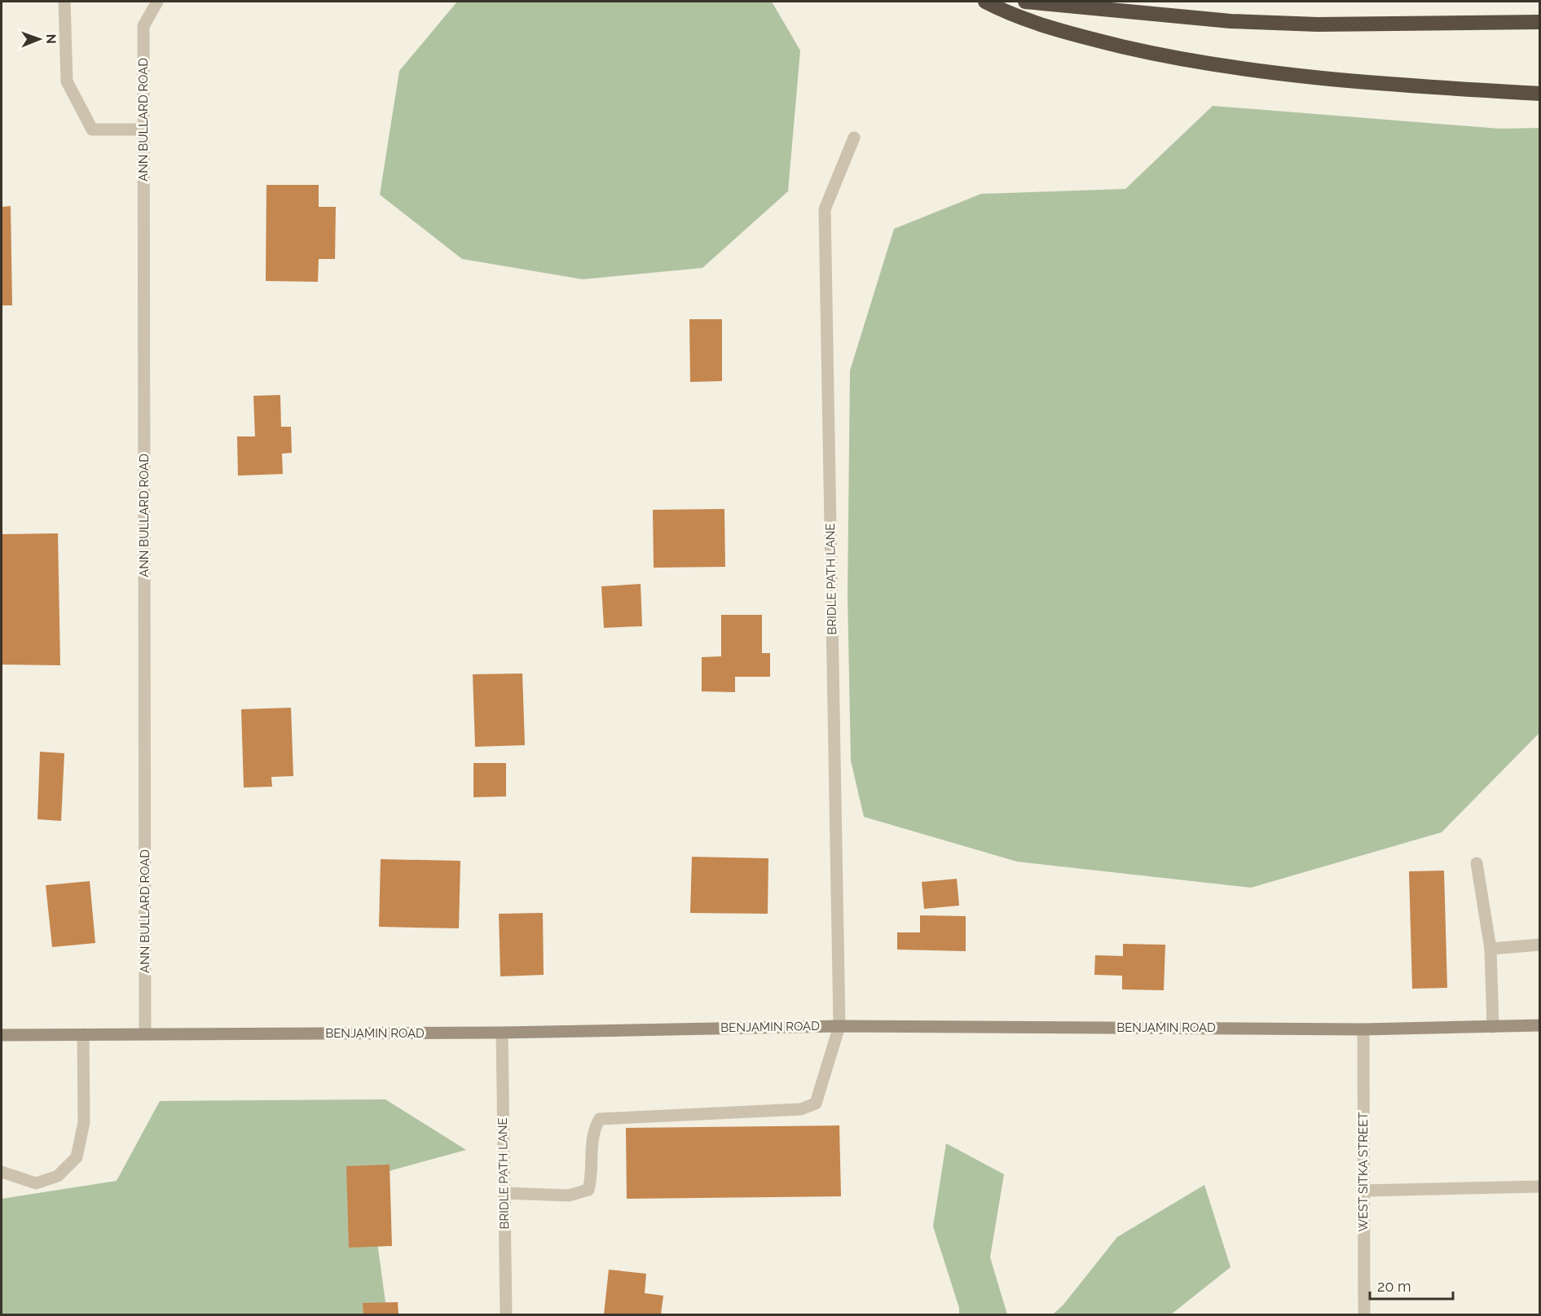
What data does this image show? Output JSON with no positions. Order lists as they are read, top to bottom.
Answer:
{
  "streets": {
    "street": [
      "ANN BULLARD ROAD",
      "BRIDLE PATH LANE",
      "BENJAMIN ROAD",
      "WEST SITKA STREET"
    ]
  },
  "crossings": [
    ["ANN BULLARD ROAD", "BENJAMIN ROAD"],
    ["BRIDLE PATH LANE", "BENJAMIN ROAD"],
    ["BENJAMIN ROAD", "WEST SITKA STREET"]
  ],
  "scale_bar": "20 m",
  "north": "right"
}
